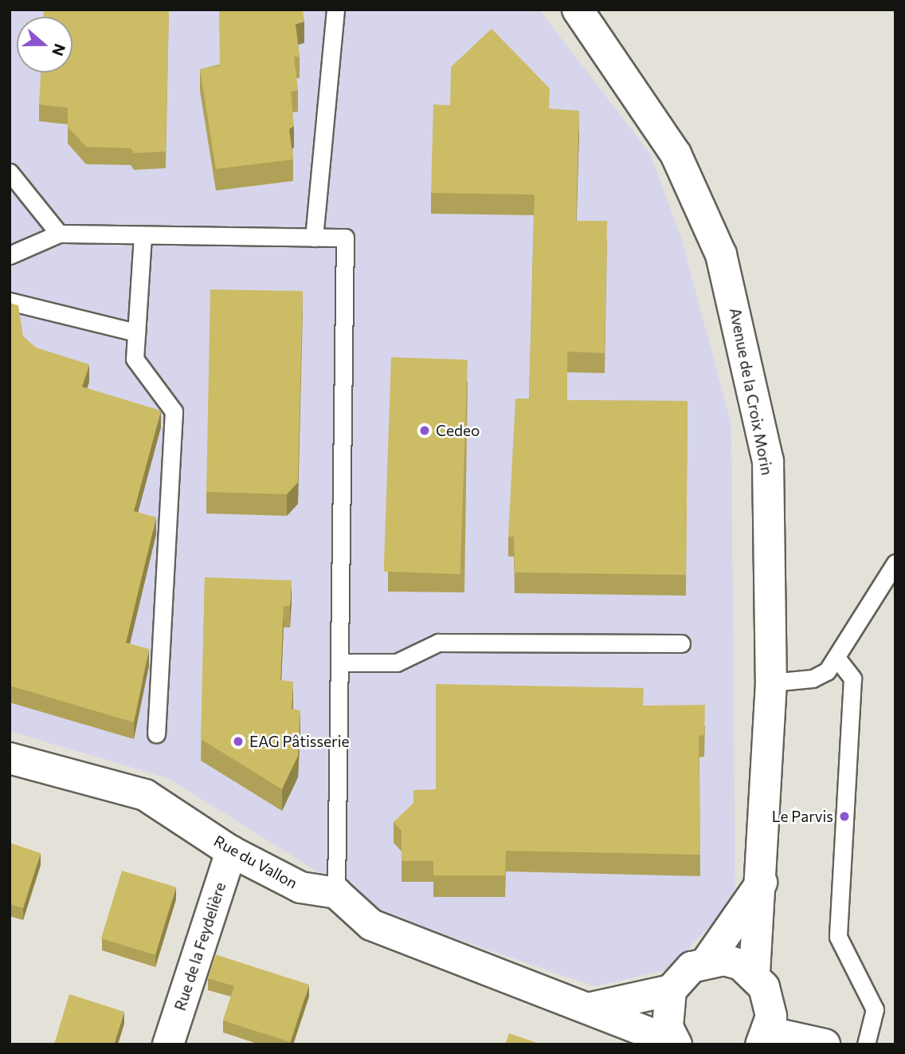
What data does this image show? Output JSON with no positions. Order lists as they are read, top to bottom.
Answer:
{
  "streets": {
    "main road": ["Avenue de la Croix Morin", "Rue du Vallon", "Rue de la Feydelière"]
  },
  "crossings": [
    ["Rue du Vallon", "Rue de la Feydelière"]
  ],
  "places": ["Cedeo", "EAG Pâtisserie", "Le Parvis"],
  "north": "right"
}
